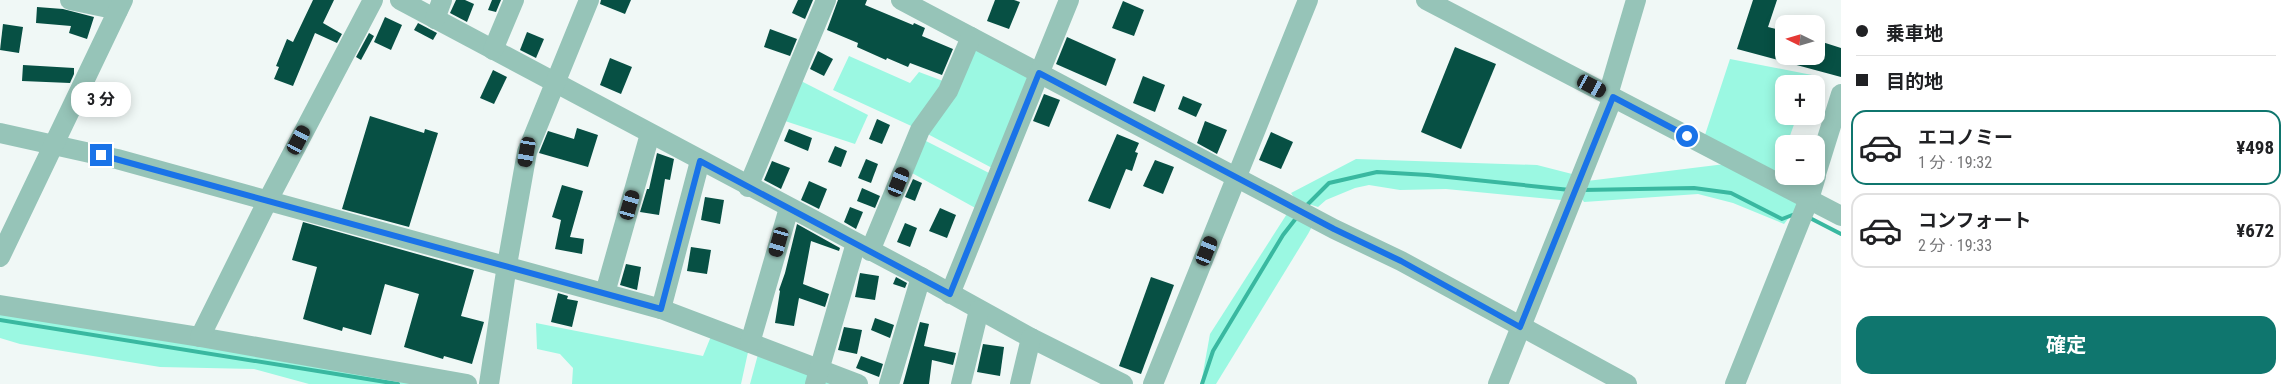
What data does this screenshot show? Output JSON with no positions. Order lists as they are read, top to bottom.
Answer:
{
  "north": "left",
  "page": {
    "banner": ["乗車地", "目的地"],
    "map_buttons": ["+", "−"],
    "bubble": "3 分",
    "list": [
      {
        "name": "エコノミー",
        "note": "1 分 · 19:32",
        "value": "¥498"
      },
      {
        "name": "コンフォート",
        "note": "2 分 · 19:33",
        "value": "¥672"
      }
    ],
    "buttons": "確定"
  }
}
